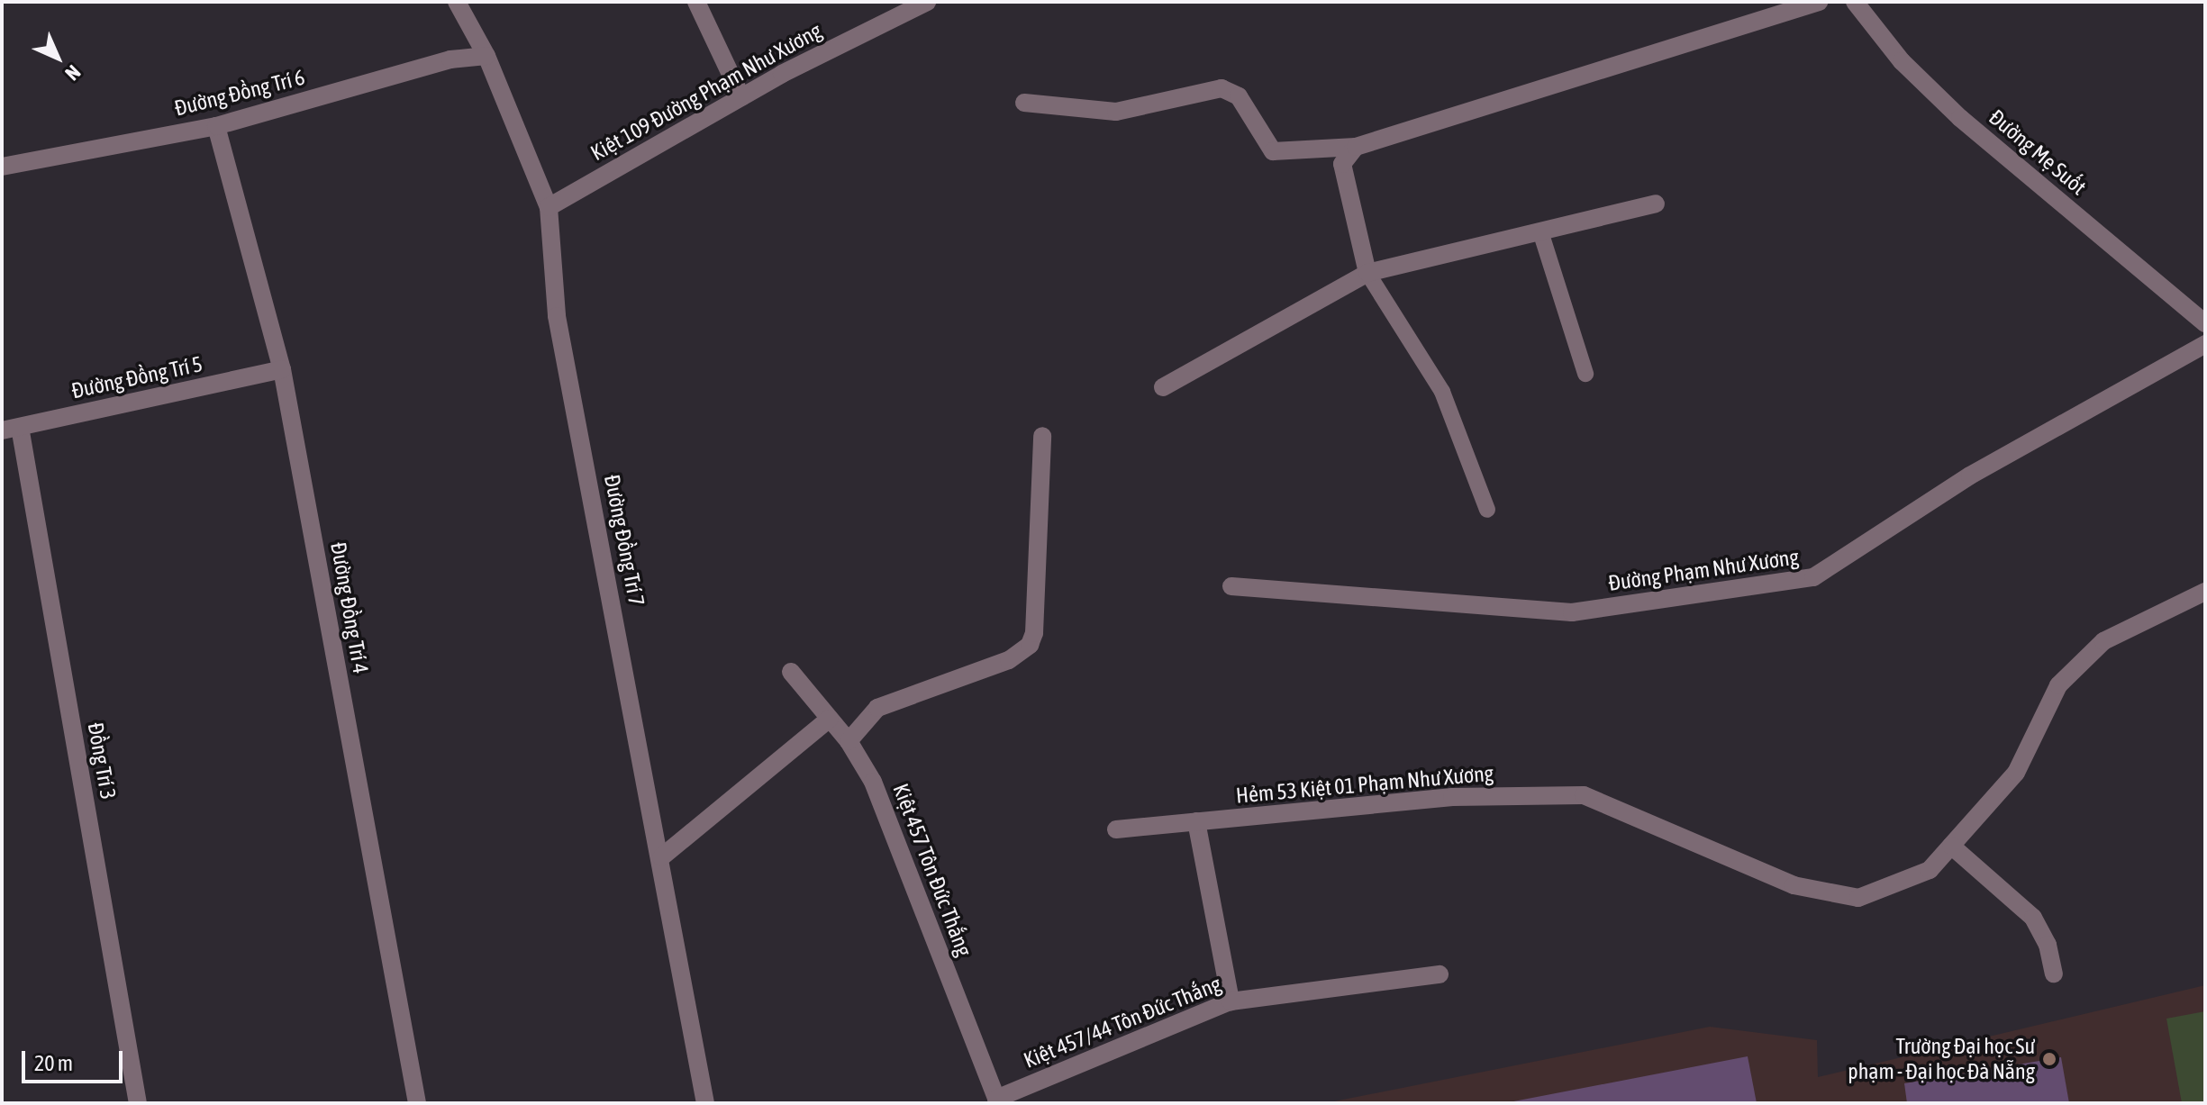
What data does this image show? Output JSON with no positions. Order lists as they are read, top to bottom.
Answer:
{
  "streets": {
    "street": [
      "Kiệt 109 Đường Phạm Như Xương",
      "Đường Đồng Trí 6",
      "Đường Mẹ Suốt",
      "Đường Đồng Trí 5",
      "Đường Đồng Trí 7",
      "Đường Phạm Như Xương",
      "Đường Đồng Trí 4",
      "Đồng Trí 3",
      "Hẻm 53 Kiệt 01 Phạm Như Xương",
      "Kiệt 457 Tôn Đức Thắng",
      "Kiệt 457/44 Tôn Đức Thắng"
    ]
  },
  "crossings": [
    ["Kiệt 109 Đường Phạm Như Xương", "Đường Đồng Trí 7"],
    ["Đường Đồng Trí 6", "Đường Đồng Trí 7"],
    ["Đường Đồng Trí 6", "Đường Đồng Trí 4"],
    ["Đường Đồng Trí 5", "Đường Đồng Trí 4"],
    ["Đường Đồng Trí 5", "Đồng Trí 3"],
    ["Kiệt 457 Tôn Đức Thắng", "Kiệt 457/44 Tôn Đức Thắng"]
  ],
  "places": ["Trường Đại học Sư phạm - Đại học Đà Nẵng"],
  "scale_bar": "20 m",
  "north": "bottom right"
}
